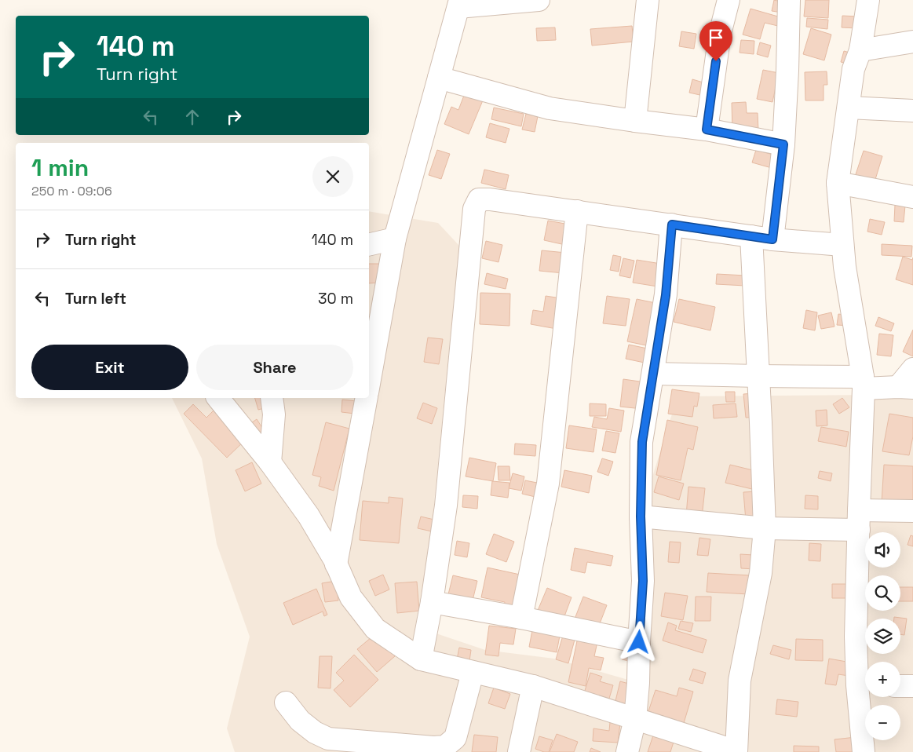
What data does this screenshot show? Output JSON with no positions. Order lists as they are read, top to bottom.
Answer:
{
  "page": {
    "turn": ["140 m", "Turn right"],
    "heading": ["1 min", "250 m · 09:06"],
    "list": [
      {
        "name": "Turn right",
        "value": "140 m"
      },
      {
        "name": "Turn left",
        "value": "30 m"
      }
    ],
    "buttons": ["Exit", "Share"],
    "map_buttons": ["+", "−"]
  }
}
